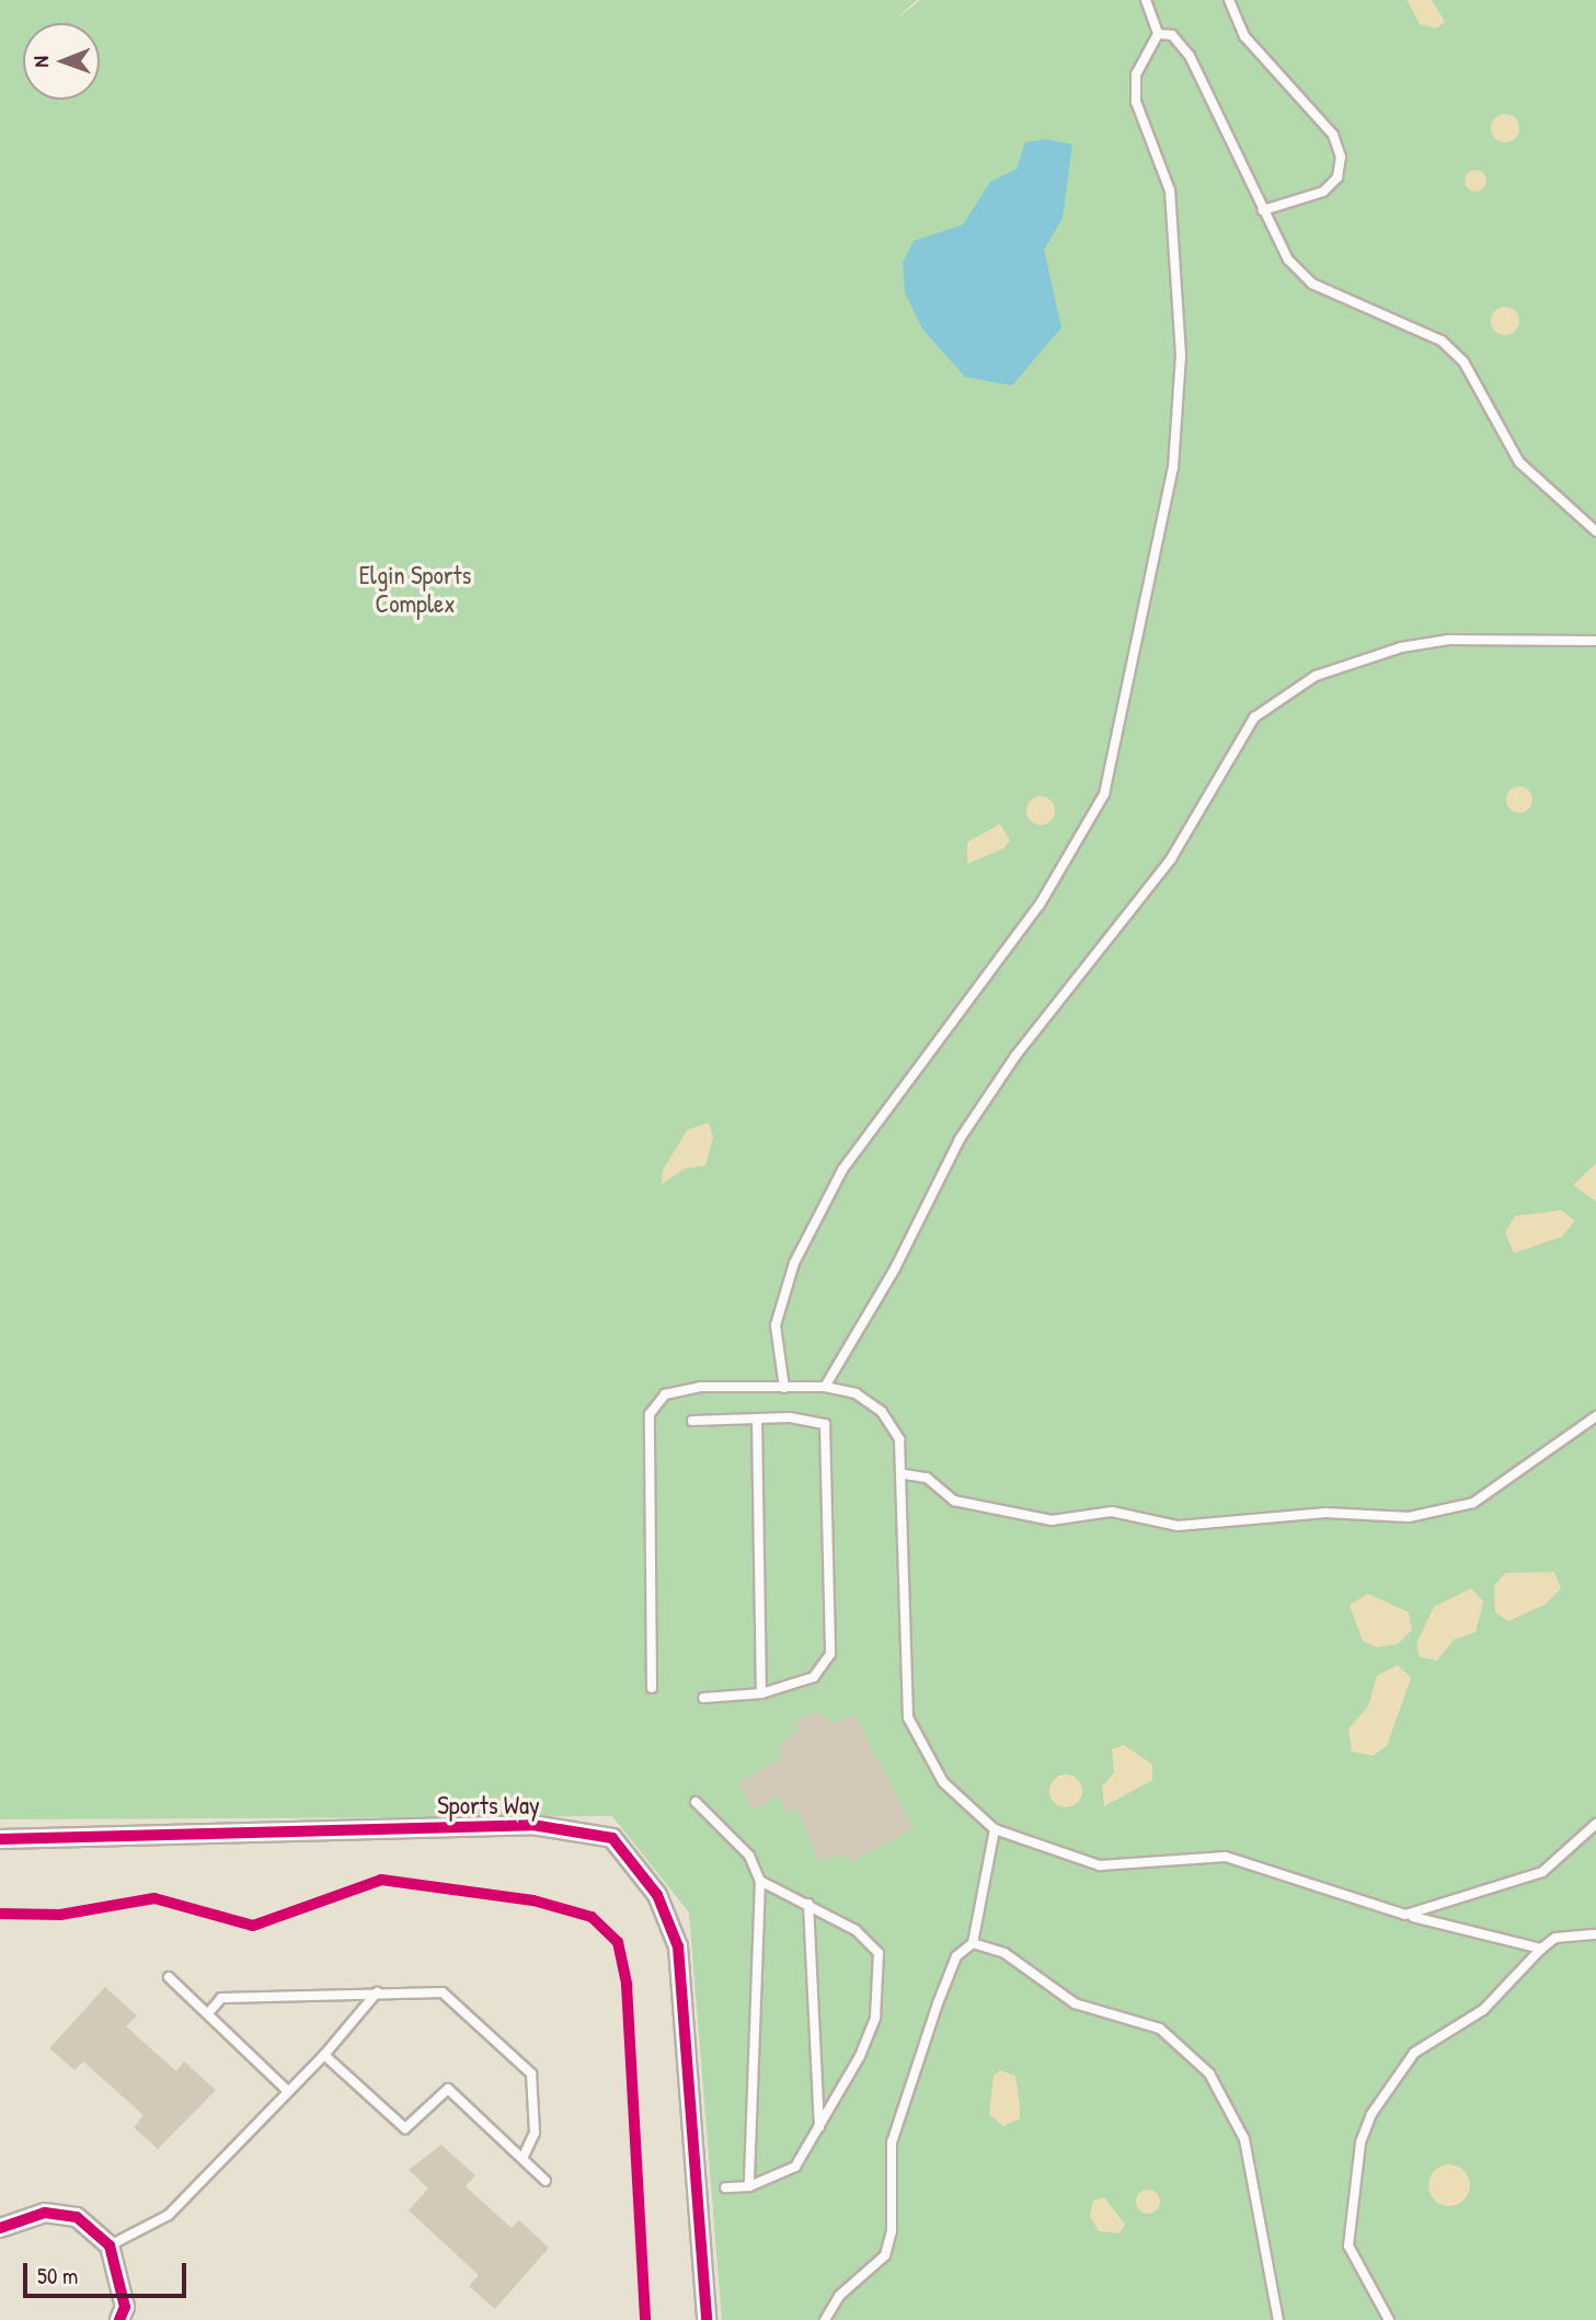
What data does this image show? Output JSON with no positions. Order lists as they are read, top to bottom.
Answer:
{
  "streets": {
    "street": ["Sports Way"]
  },
  "parks": ["Elgin Sports Complex"],
  "scale_bar": "50 m",
  "north": "left"
}
